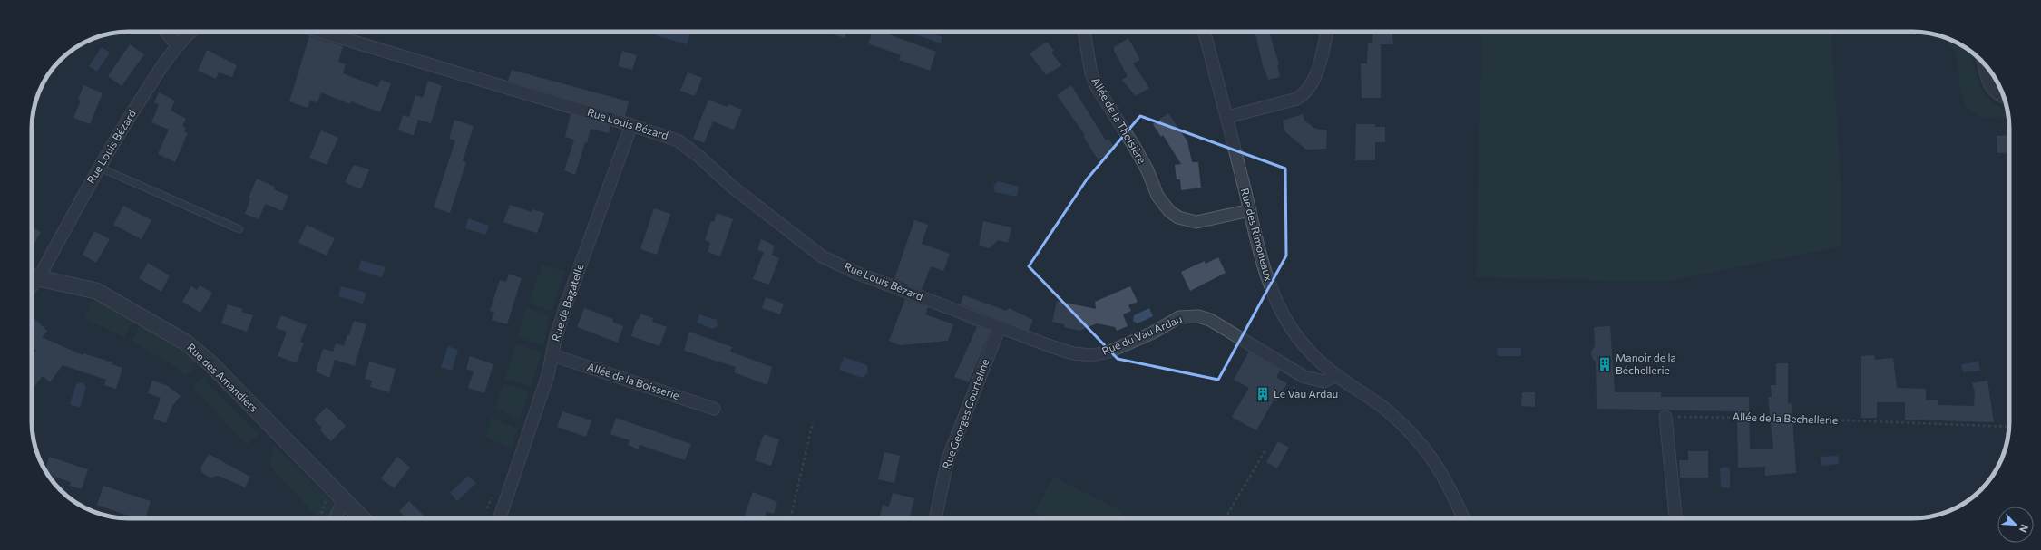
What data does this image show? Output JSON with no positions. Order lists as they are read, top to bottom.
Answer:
{
  "streets": {
    "street": [
      "Allée de la Thoisière",
      "Rue Louis Bézard",
      "Rue des Rimoneaux",
      "Rue de Bagatelle",
      "Rue du Vau Ardau",
      "Rue des Amandiers",
      "Allée de la Boisserie",
      "Rue Georges Courteline"
    ],
    "path": ["Allée de la Bechellerie"]
  },
  "crossings": [
    ["Allée de la Thoisière", "Rue des Rimoneaux"],
    ["Rue Louis Bézard", "Rue de Bagatelle"],
    ["Rue Louis Bézard", "Rue du Vau Ardau"],
    ["Rue Louis Bézard", "Rue des Amandiers"],
    ["Rue Louis Bézard", "Rue Georges Courteline"],
    ["Rue des Rimoneaux", "Rue du Vau Ardau"],
    ["Rue de Bagatelle", "Allée de la Boisserie"],
    ["Rue du Vau Ardau", "Rue Georges Courteline"]
  ],
  "places": {
    "building": ["Manoir de la Béchellerie", "Le Vau Ardau"]
  },
  "north": "bottom right"
}
